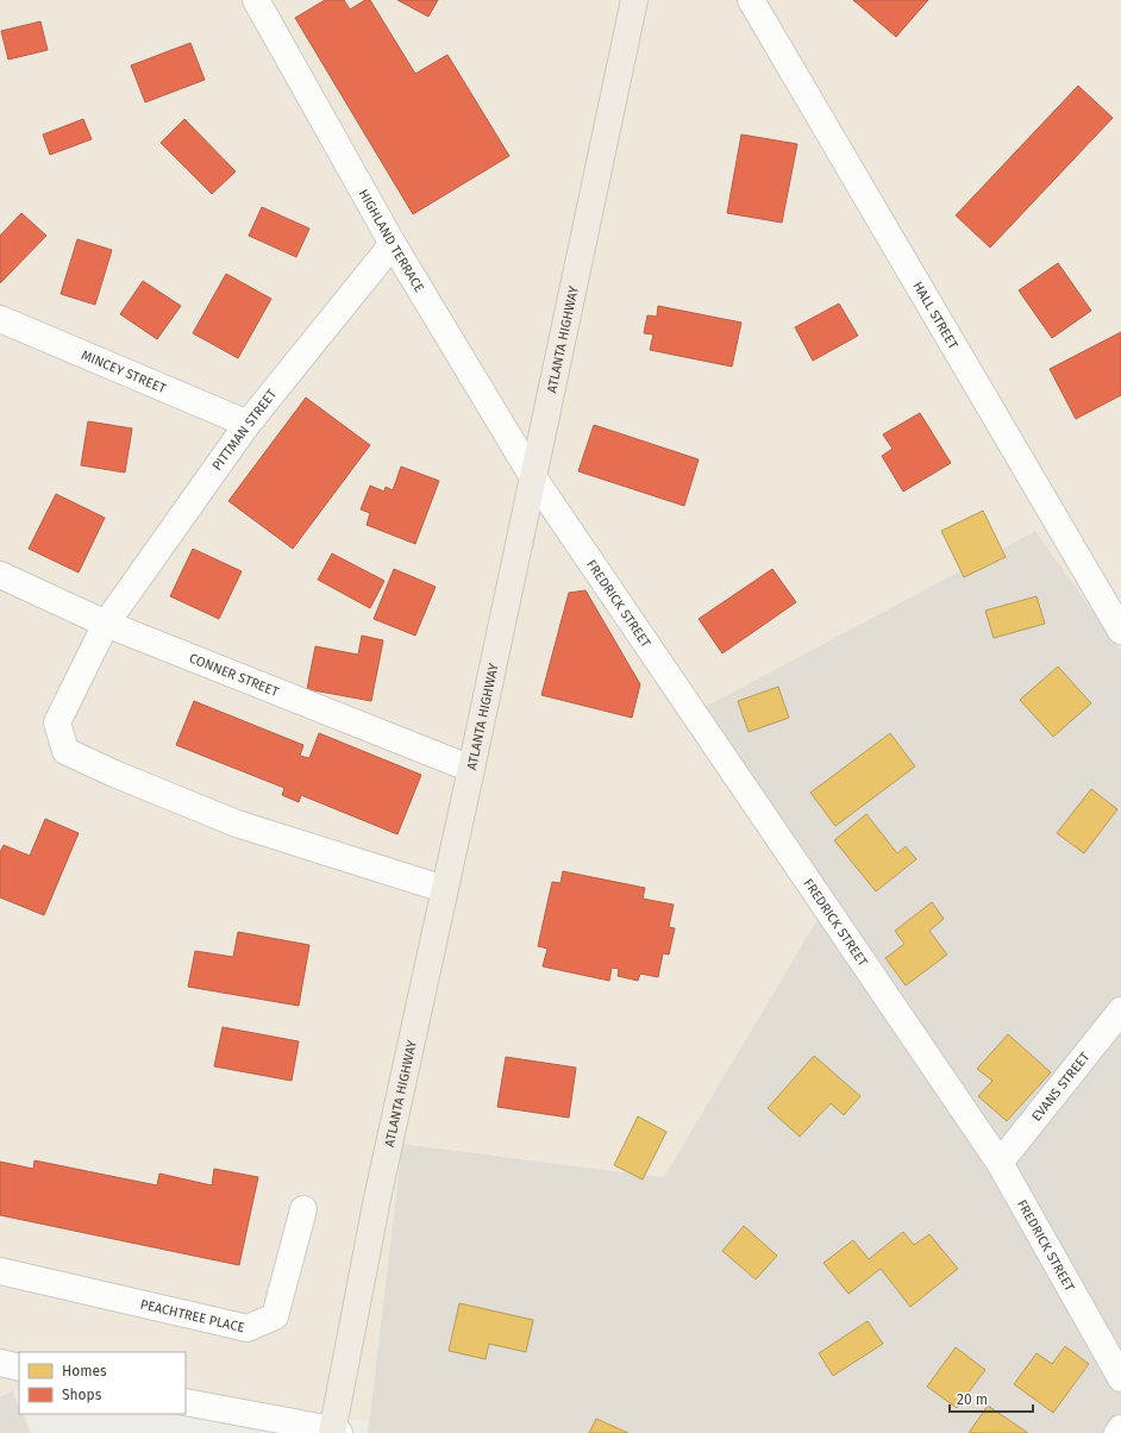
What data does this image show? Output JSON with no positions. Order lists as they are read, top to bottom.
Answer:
{
  "streets": {
    "main road": ["ATLANTA HIGHWAY"],
    "street": [
      "HIGHLAND TERRACE",
      "HALL STREET",
      "MINCEY STREET",
      "PITTMAN STREET",
      "FREDRICK STREET",
      "CONNER STREET",
      "EVANS STREET",
      "PEACHTREE PLACE"
    ]
  },
  "crossings": [
    ["HIGHLAND TERRACE", "ATLANTA HIGHWAY"],
    ["HIGHLAND TERRACE", "PITTMAN STREET"],
    ["HIGHLAND TERRACE", "FREDRICK STREET"],
    ["ATLANTA HIGHWAY", "PITTMAN STREET"],
    ["ATLANTA HIGHWAY", "FREDRICK STREET"],
    ["ATLANTA HIGHWAY", "CONNER STREET"],
    ["MINCEY STREET", "PITTMAN STREET"],
    ["PITTMAN STREET", "CONNER STREET"],
    ["FREDRICK STREET", "EVANS STREET"]
  ],
  "legend": ["Homes", "Shops"],
  "scale_bar": "20 m"
}
